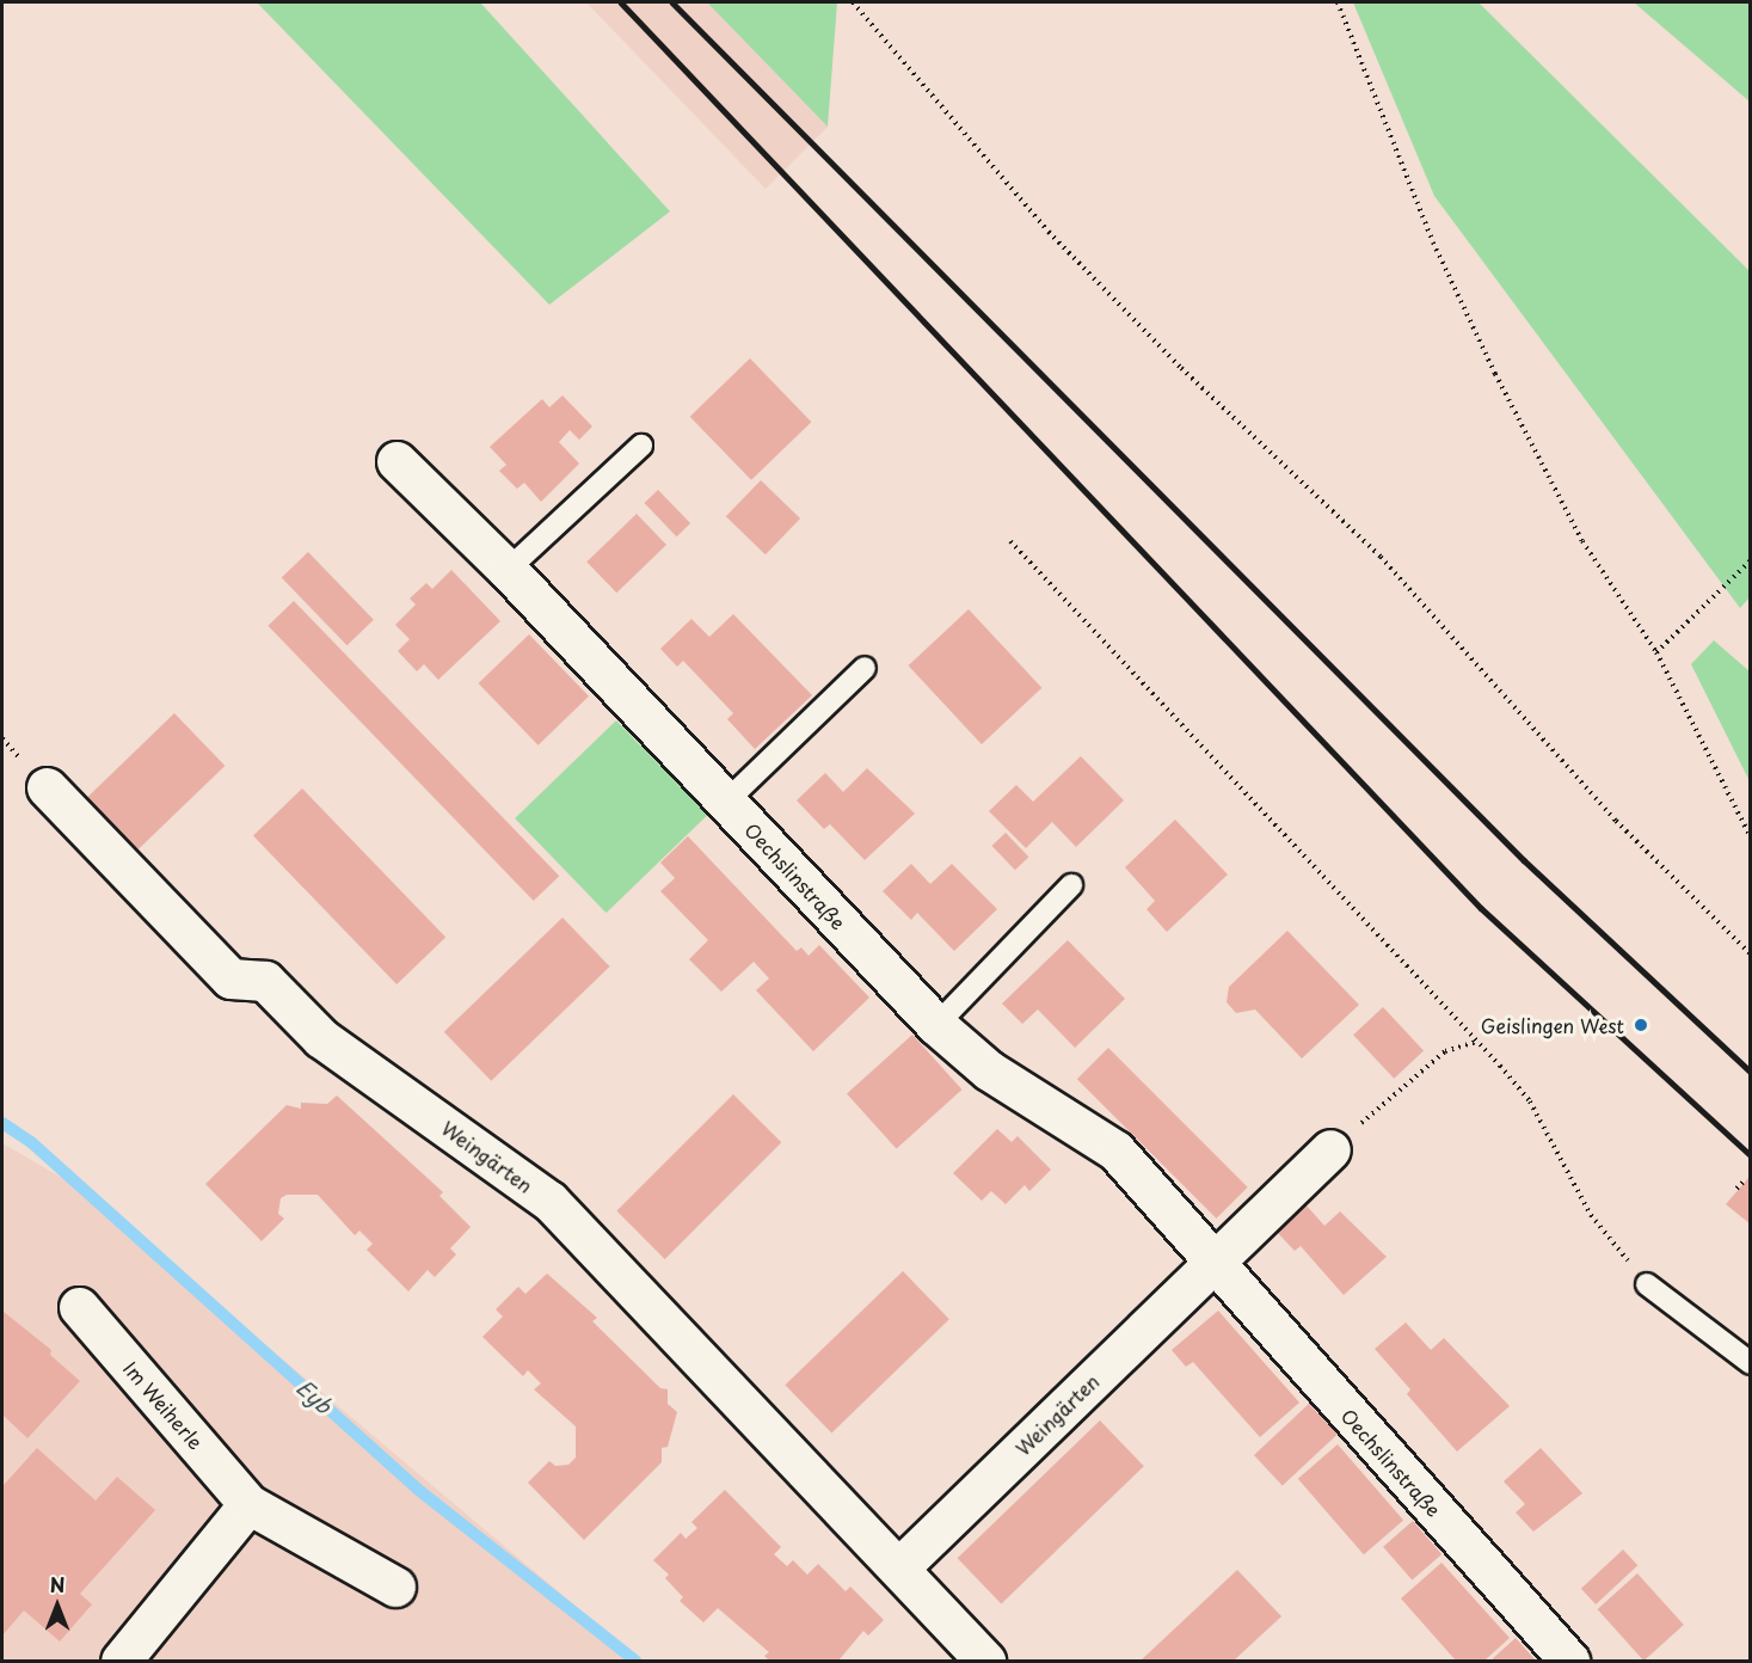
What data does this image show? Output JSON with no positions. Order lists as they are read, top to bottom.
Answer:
{
  "streets": {
    "street": ["Oechslinstraße", "Weingärten", "Im Weiherle"]
  },
  "crossings": [
    ["Oechslinstraße", "Weingärten"]
  ],
  "water": ["Eyb"],
  "places": ["Geislingen West"],
  "north": "top"
}
